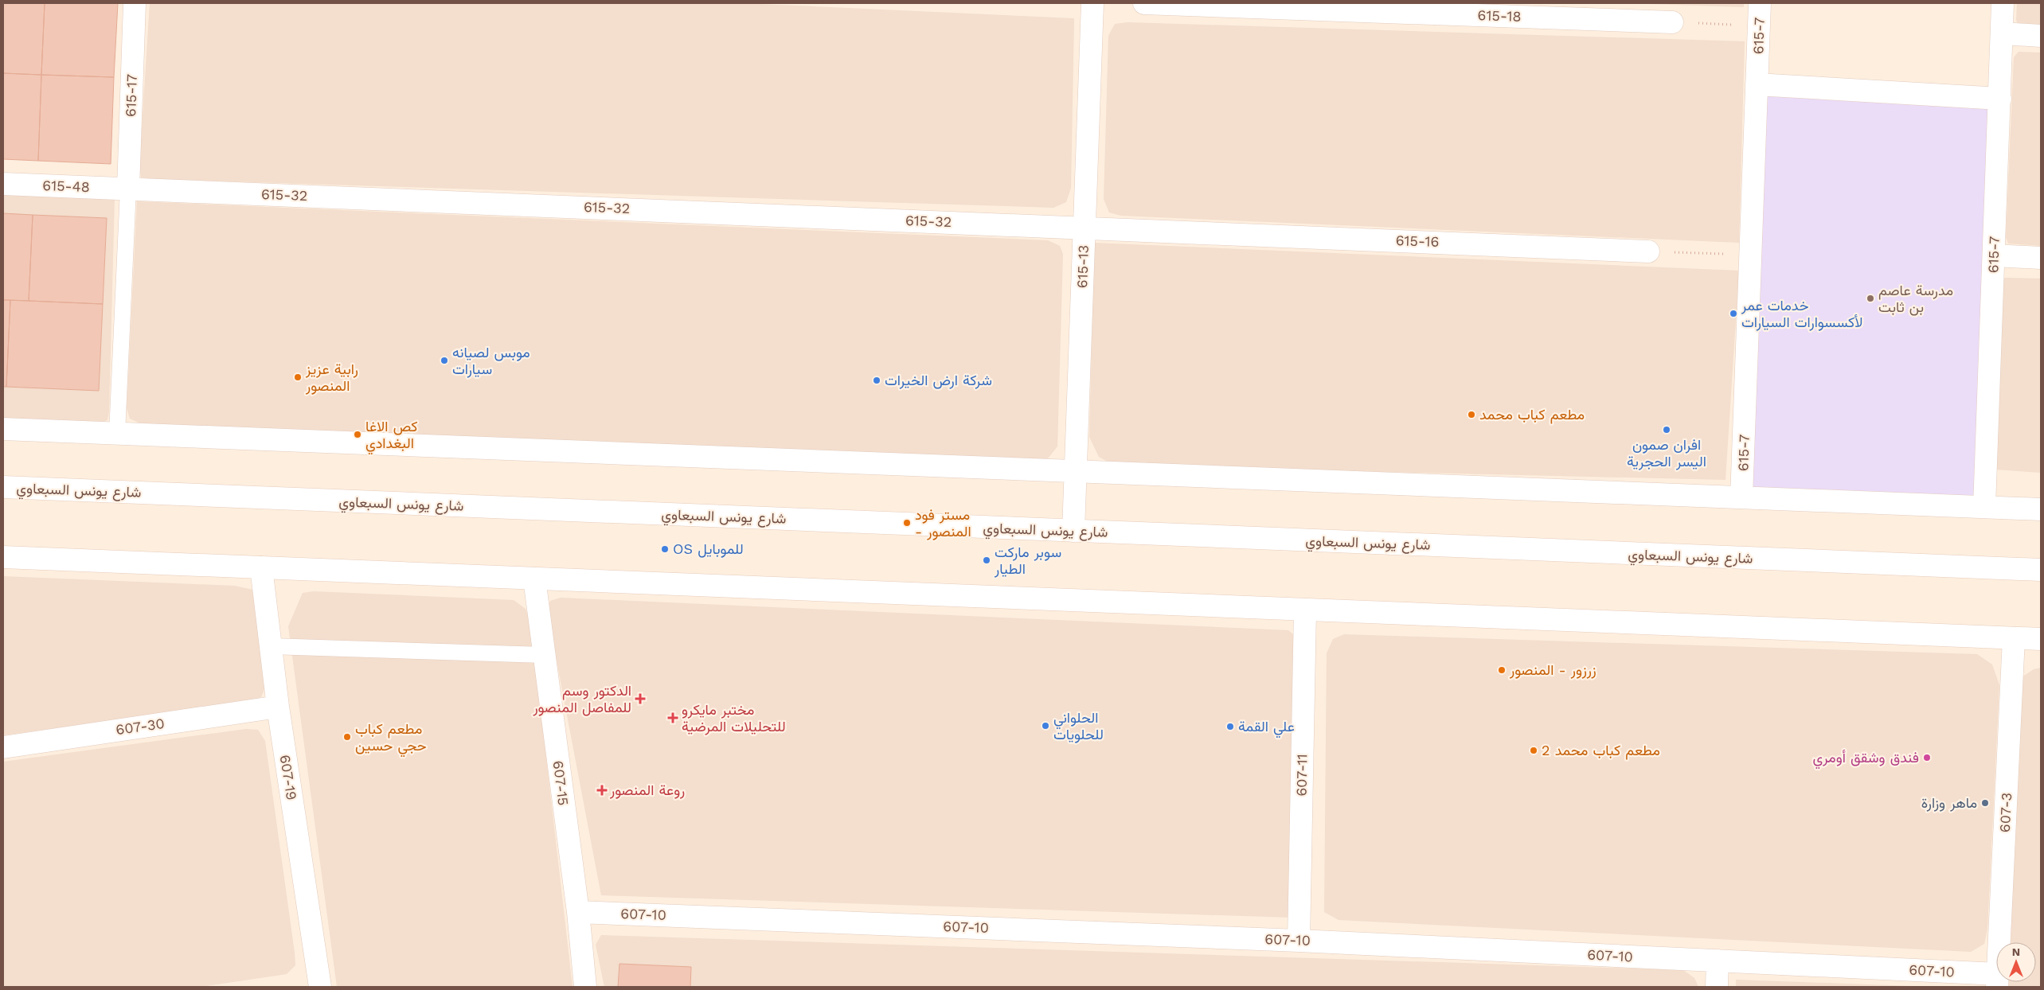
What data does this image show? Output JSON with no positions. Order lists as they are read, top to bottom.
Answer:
{
  "streets": {
    "street": [
      "615-18",
      "615-7",
      "615-17",
      "615-48",
      "615-32",
      "615-16",
      "615-13",
      "شارع يونس السبعاوي",
      "607-30",
      "607-11",
      "607-19",
      "607-15",
      "607-3",
      "607-10"
    ]
  },
  "crossings": [
    ["615-17", "615-48"],
    ["615-17", "615-32"],
    ["615-48", "615-32"],
    ["615-32", "615-16"],
    ["615-32", "615-13"],
    ["615-16", "615-13"],
    ["615-13", "شارع يونس السبعاوي"],
    ["607-30", "607-19"],
    ["607-11", "607-10"],
    ["607-15", "607-10"]
  ],
  "places": {
    "other": [
      "مدرسة عاصم بن ثابت",
      "خدمات عمر لأكسسوارات السيارات",
      "موبس لصيانه سيارات",
      "رابية عزيز المنصور",
      "شركة ارض الخيرات",
      "مطعم كباب محمد",
      "افران صمون اليسر الحجرية",
      "كص الاغا البغدادي",
      "مستر فود - المنصور",
      "OS للموبايل",
      "سوبر ماركت الطيار",
      "زرزور - المنصور",
      "الحلواني للحلويات",
      "علي القمة",
      "مطعم كباب حجي حسين",
      "مطعم كباب محمد 2",
      "فندق وشقق أومري",
      "ماهر وزارة"
    ],
    "health": ["الدكتور وسم للمفاصل المنصور", "مختبر مايكرو للتحليلات المرضية", "روعة المنصور"]
  },
  "north": "top"
}
